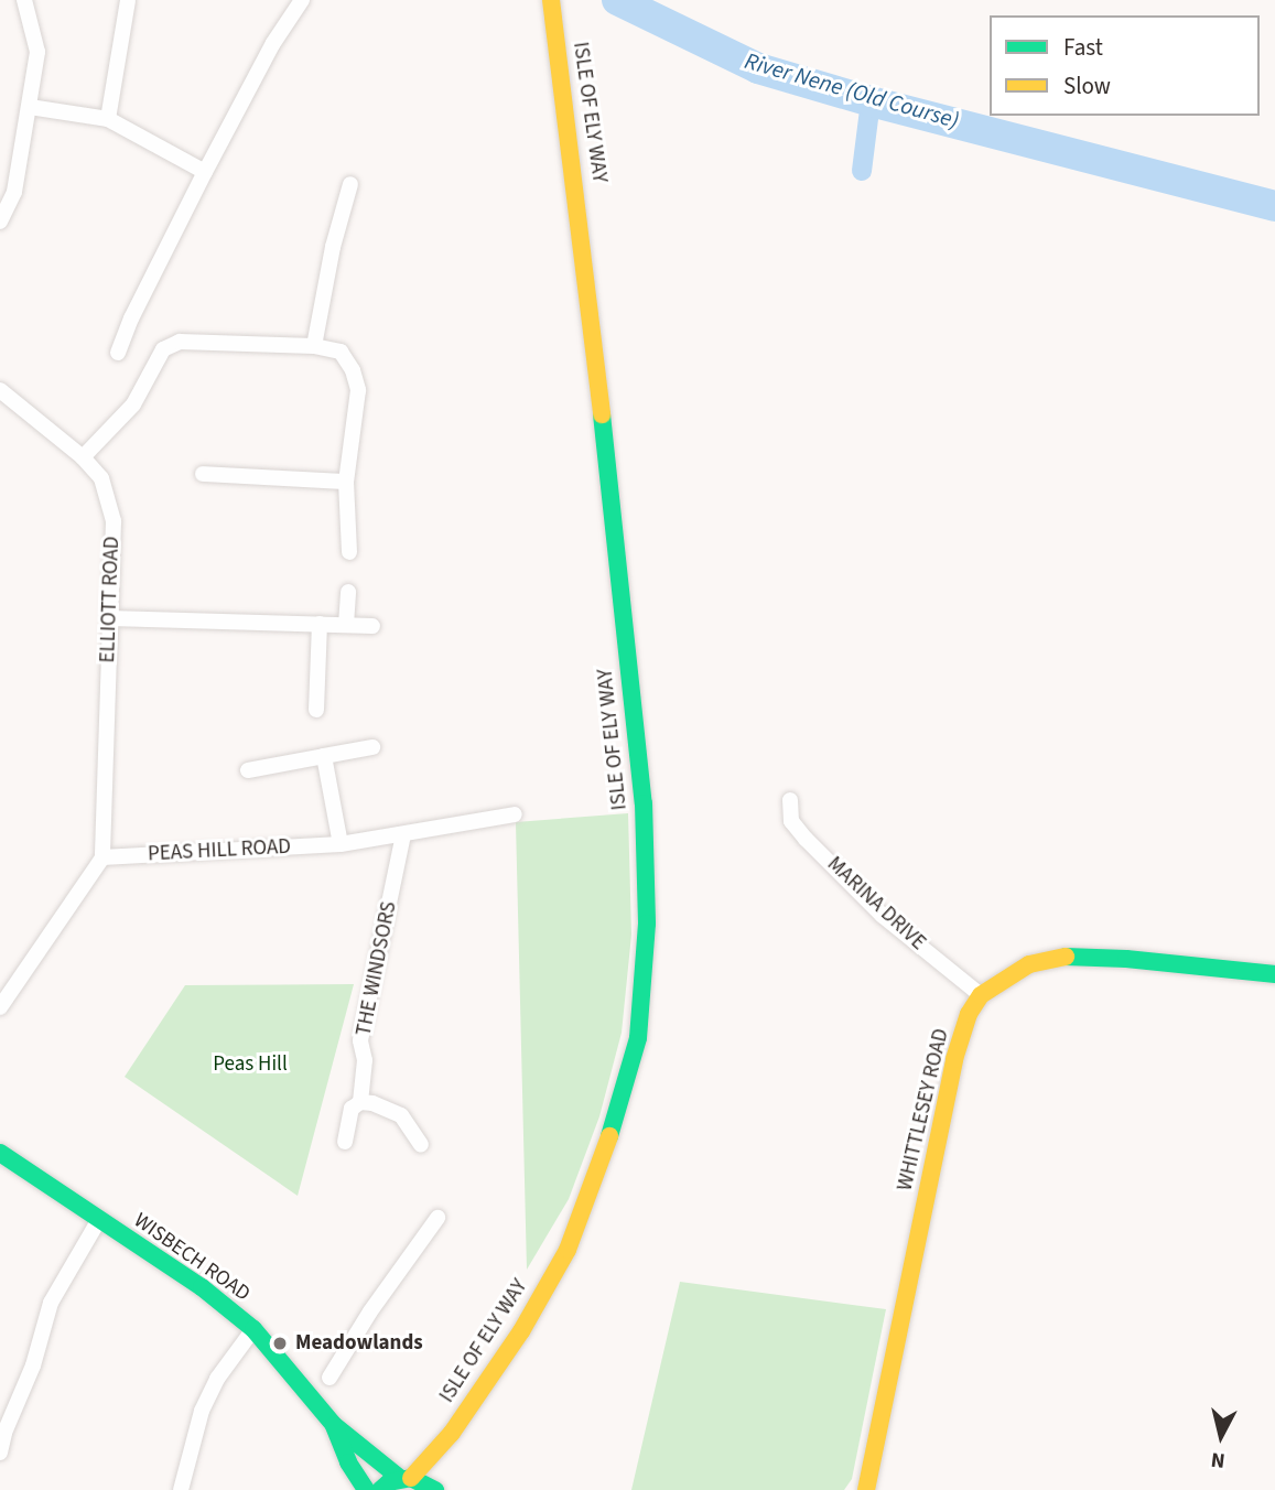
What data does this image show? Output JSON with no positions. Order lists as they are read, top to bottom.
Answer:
{
  "streets": {
    "main road": ["ISLE OF ELY WAY", "WHITTLESEY ROAD", "WISBECH ROAD"],
    "street": [
      "ELLIOTT ROAD",
      "PEAS HILL ROAD",
      "MARINA DRIVE",
      "THE WINDSORS"
    ]
  },
  "crossings": [
    ["ISLE OF ELY WAY", "WISBECH ROAD"],
    ["ELLIOTT ROAD", "PEAS HILL ROAD"],
    ["PEAS HILL ROAD", "THE WINDSORS"],
    ["MARINA DRIVE", "WHITTLESEY ROAD"]
  ],
  "water": ["River Nene (Old Course)"],
  "parks": ["Peas Hill"],
  "places": ["Meadowlands"],
  "legend": ["Fast", "Slow"],
  "north": "bottom"
}
